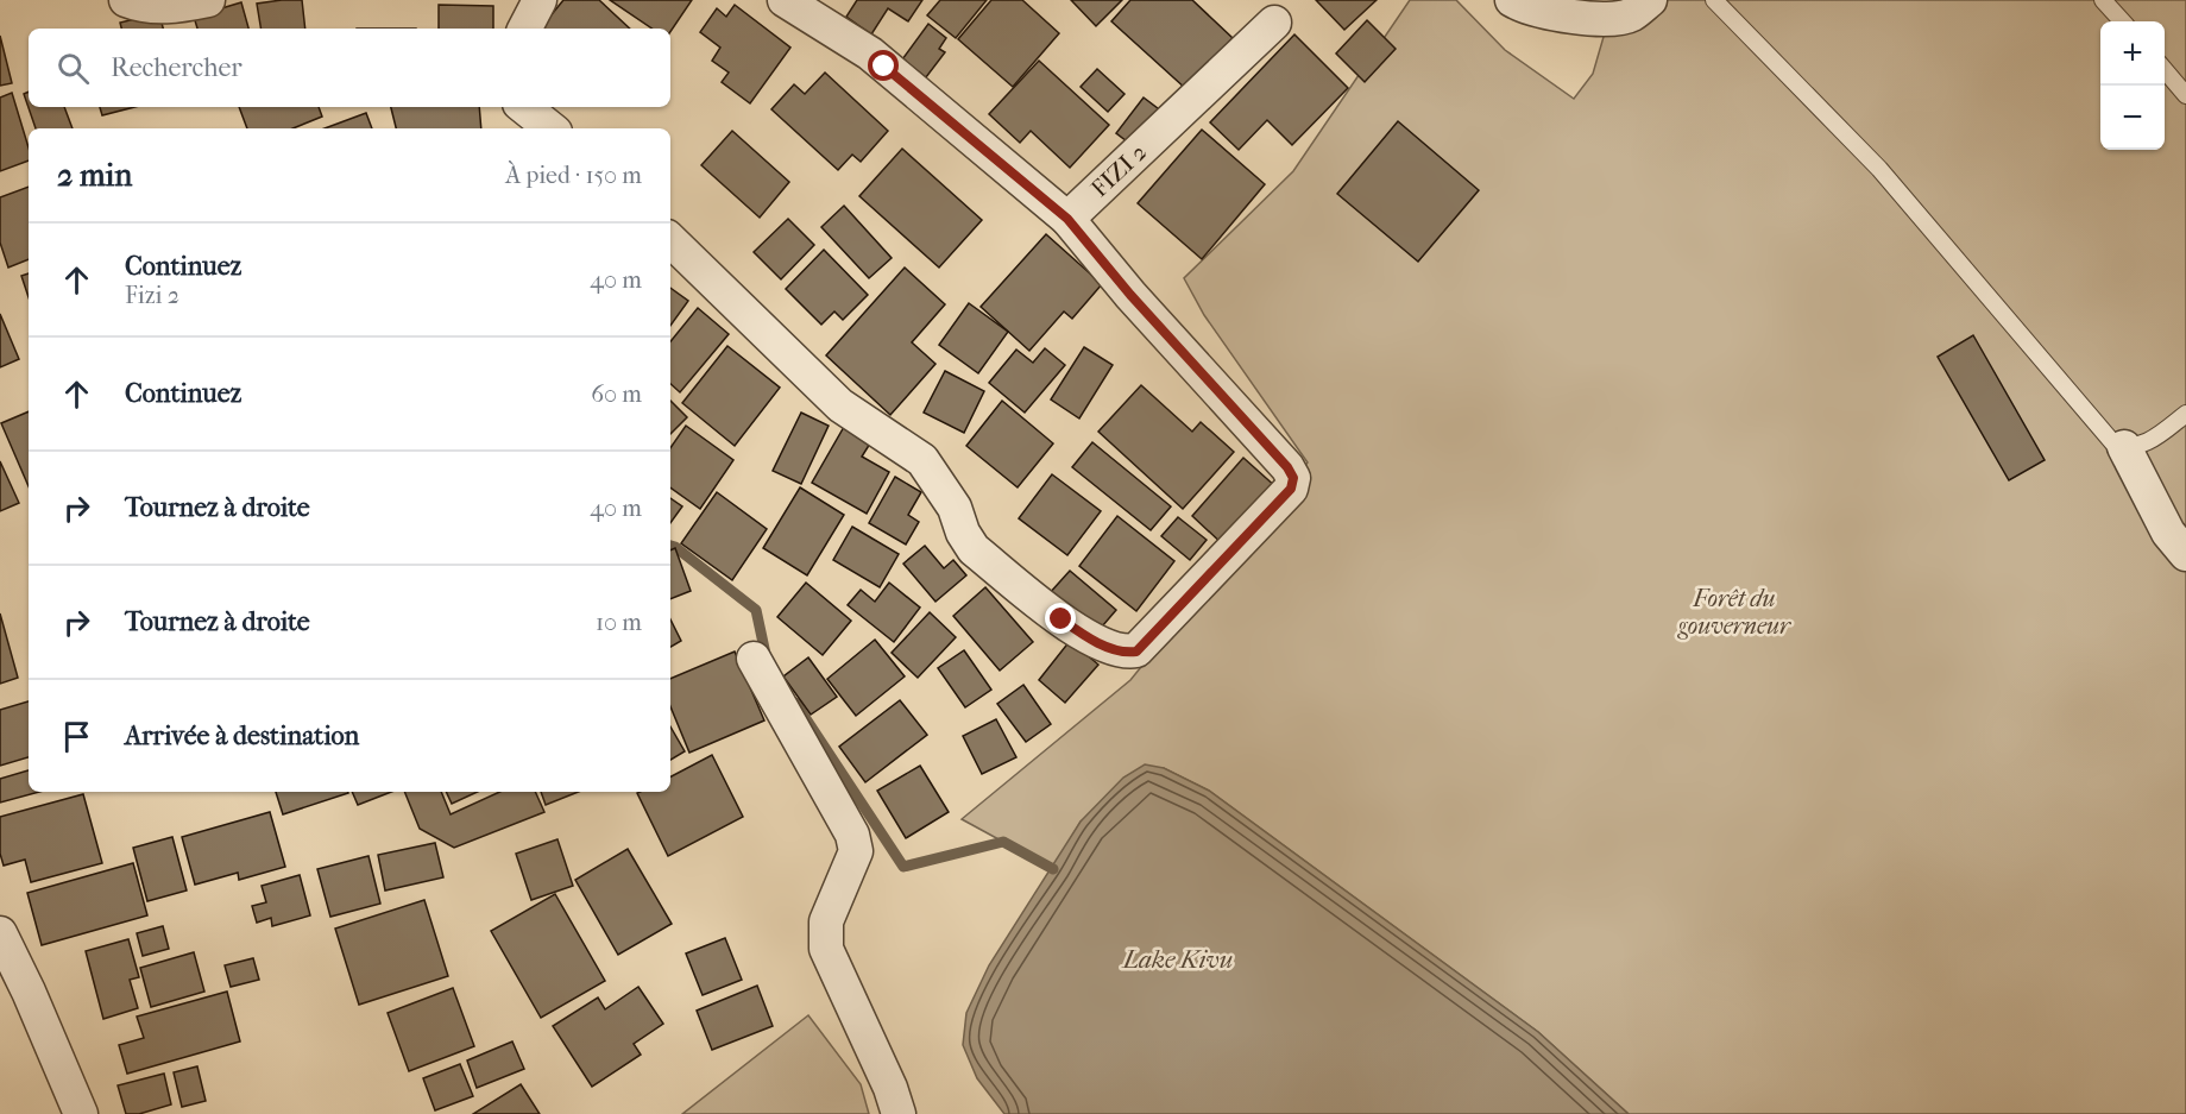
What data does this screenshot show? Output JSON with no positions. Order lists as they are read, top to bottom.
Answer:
{
  "streets": {
    "street": ["FIZI 2"]
  },
  "water": ["Lake Kivu"],
  "parks": ["Forêt du gouverneur"],
  "page": {
    "map_buttons": ["+", "−"],
    "search": "Rechercher",
    "heading": ["2 min", "À pied · 150 m"],
    "list": [
      ["Continuez", "Fizi 2", "40 m"],
      ["Continuez", "60 m"],
      ["Tournez à droite", "40 m"],
      ["Tournez à droite", "10 m"],
      "Arrivée à destination"
    ]
  }
}
